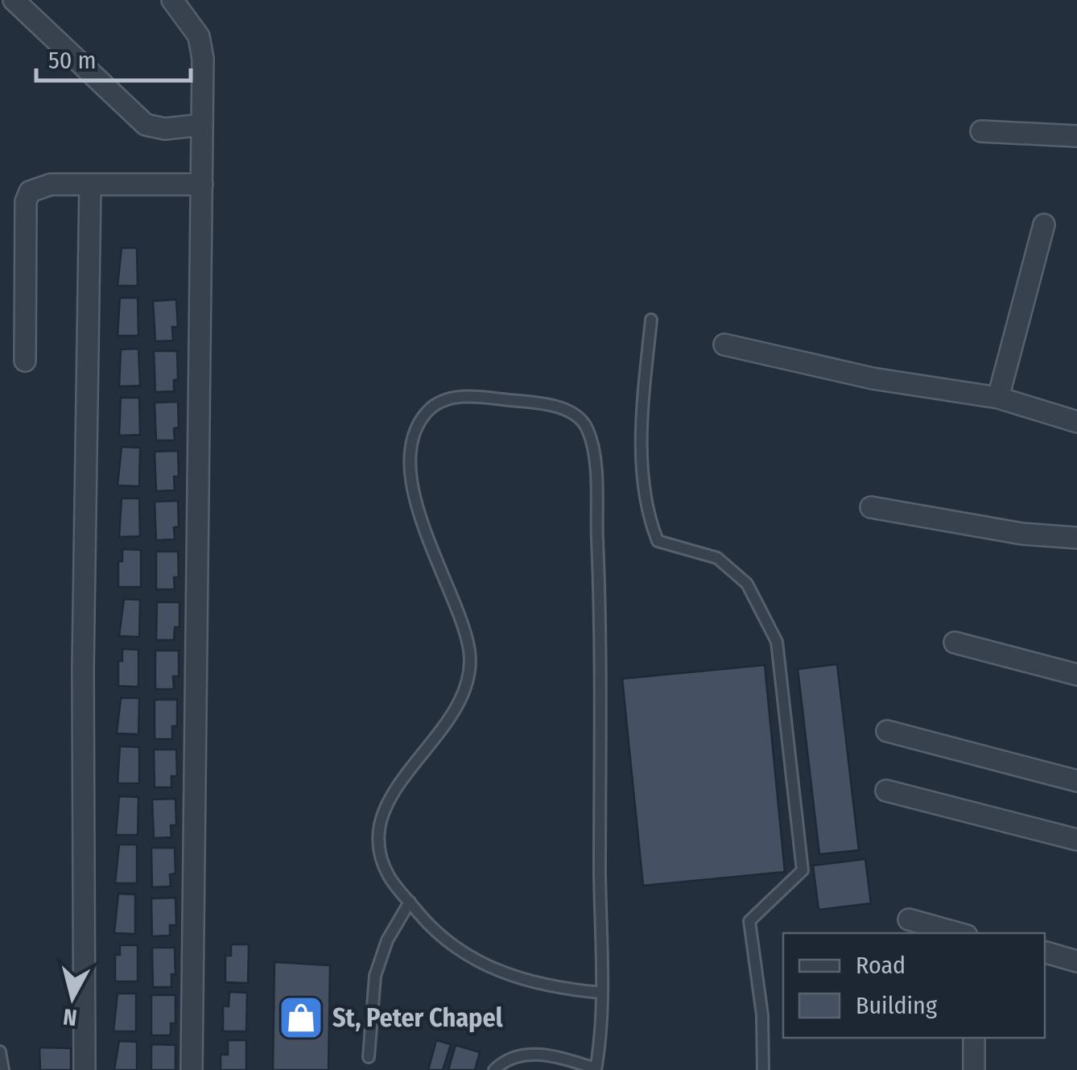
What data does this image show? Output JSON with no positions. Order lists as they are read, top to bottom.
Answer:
{
  "places": {
    "shop": ["St, Peter Chapel"]
  },
  "legend": ["Road", "Building"],
  "scale_bar": "50 m",
  "north": "bottom"
}
